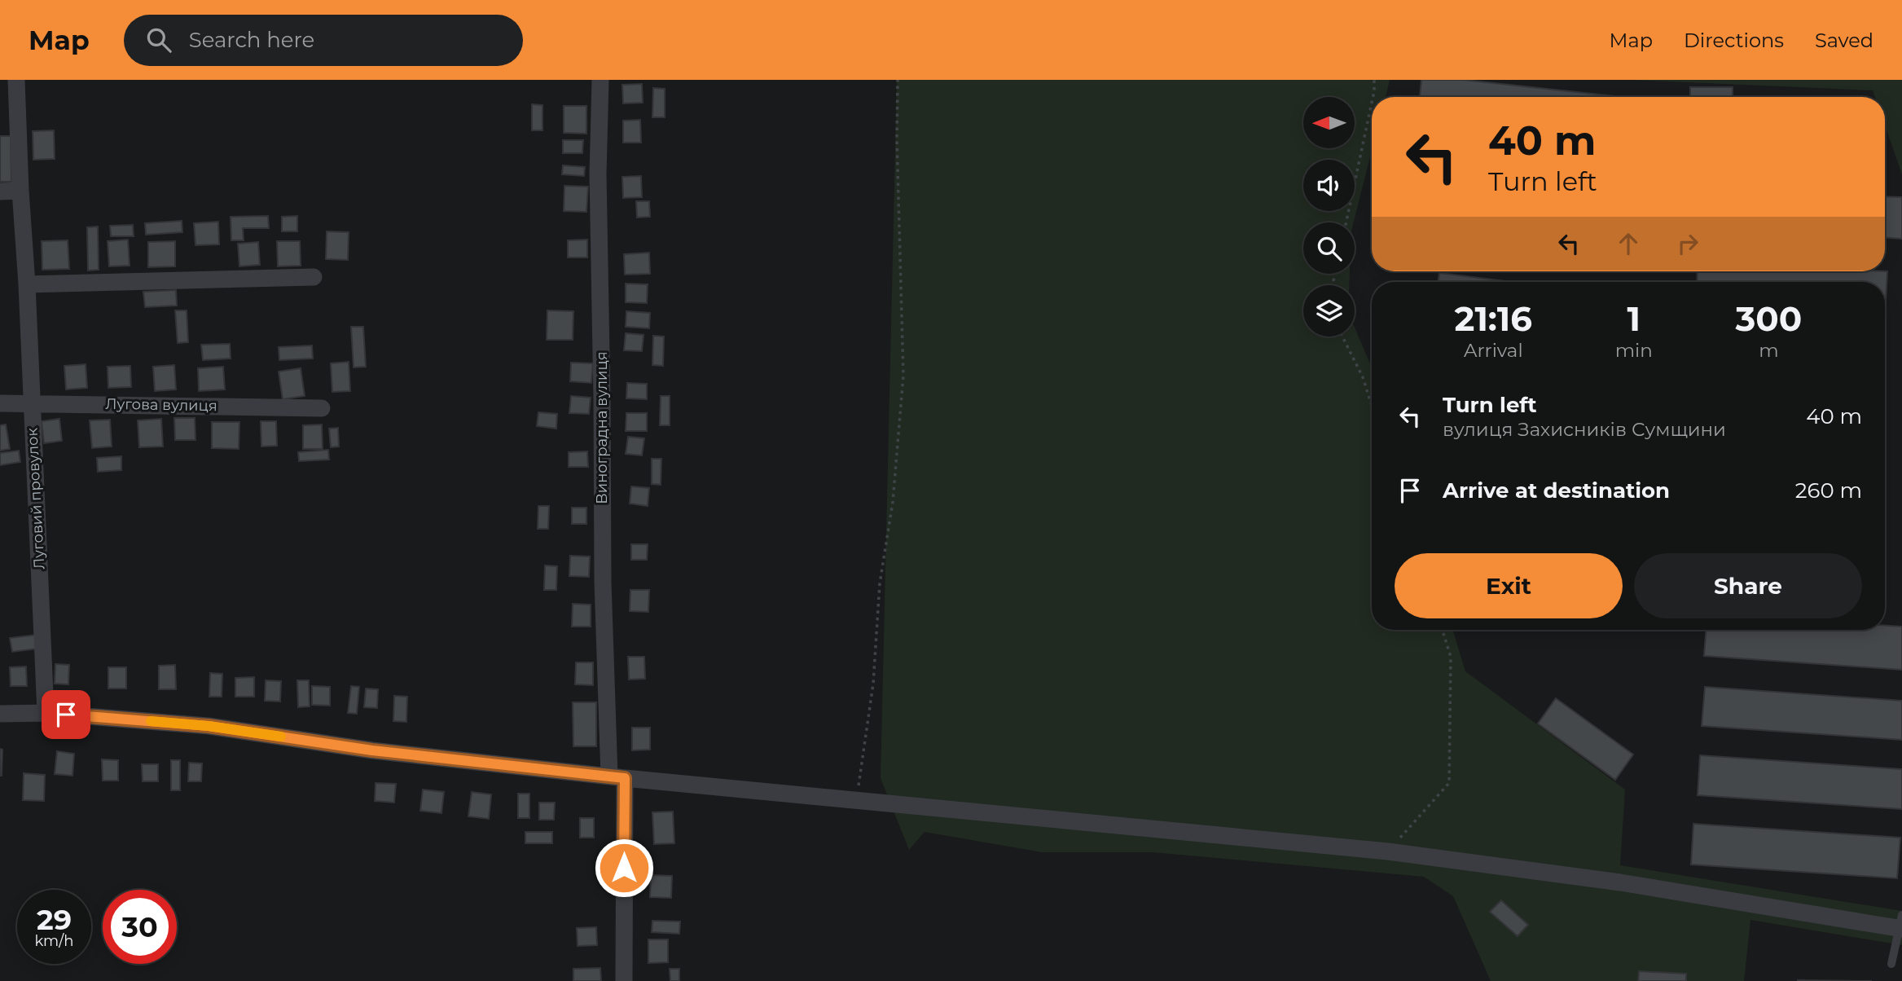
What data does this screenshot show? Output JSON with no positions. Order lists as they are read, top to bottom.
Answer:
{
  "streets": {
    "street": ["Лугова вулиця", "Виноградна вулиця", "Луговий провулок"]
  },
  "crossings": [
    ["Лугова вулиця", "Луговий провулок"]
  ],
  "north": "left",
  "page": {
    "header": "Map",
    "search": "Search here",
    "nav": ["Map", "Directions", "Saved"],
    "turn": ["40 m", "Turn left"],
    "eta": [
      "21:16",
      "Arrival",
      "1",
      "min",
      "300",
      "m"
    ],
    "list": [
      {
        "name": "Turn left",
        "note": "вулиця Захисників Сумщини",
        "value": "40 m"
      },
      {
        "name": "Arrive at destination",
        "value": "260 m"
      }
    ],
    "buttons": ["Exit", "Share"],
    "speed": "29 km/h",
    "limit": "30"
  }
}
